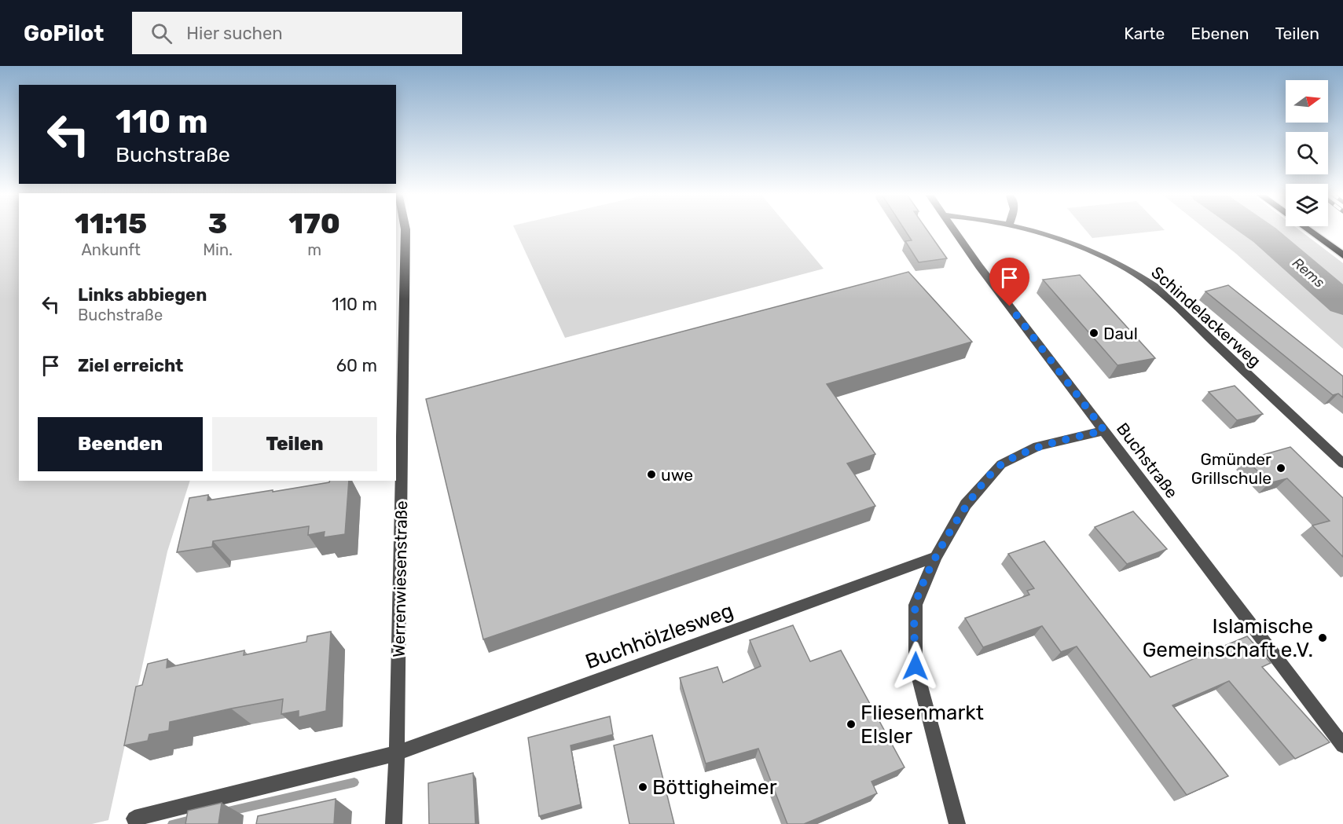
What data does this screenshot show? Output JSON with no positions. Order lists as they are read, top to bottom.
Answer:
{
  "streets": {
    "street": [
      "Schindelackerweg",
      "Buchstraße",
      "Werrenwiesenstraße",
      "Buchhölzlesweg"
    ]
  },
  "crossings": [
    ["Werrenwiesenstraße", "Buchhölzlesweg"]
  ],
  "water": ["Rems"],
  "places": [
    "Daul",
    "Gmünder Grillschule",
    "uwe",
    "Islamische Gemeinschaft e.V.",
    "Fliesenmarkt Elsler",
    "Böttigheimer"
  ],
  "north": "right",
  "page": {
    "header": "GoPilot",
    "search": "Hier suchen",
    "nav": ["Karte", "Ebenen", "Teilen"],
    "turn": ["110 m", "Buchstraße"],
    "eta": [
      "11:15",
      "Ankunft",
      "3",
      "Min.",
      "170",
      "m"
    ],
    "list": [
      {
        "name": "Links abbiegen",
        "note": "Buchstraße",
        "value": "110 m"
      },
      {
        "name": "Ziel erreicht",
        "value": "60 m"
      }
    ],
    "buttons": ["Beenden", "Teilen"]
  }
}
